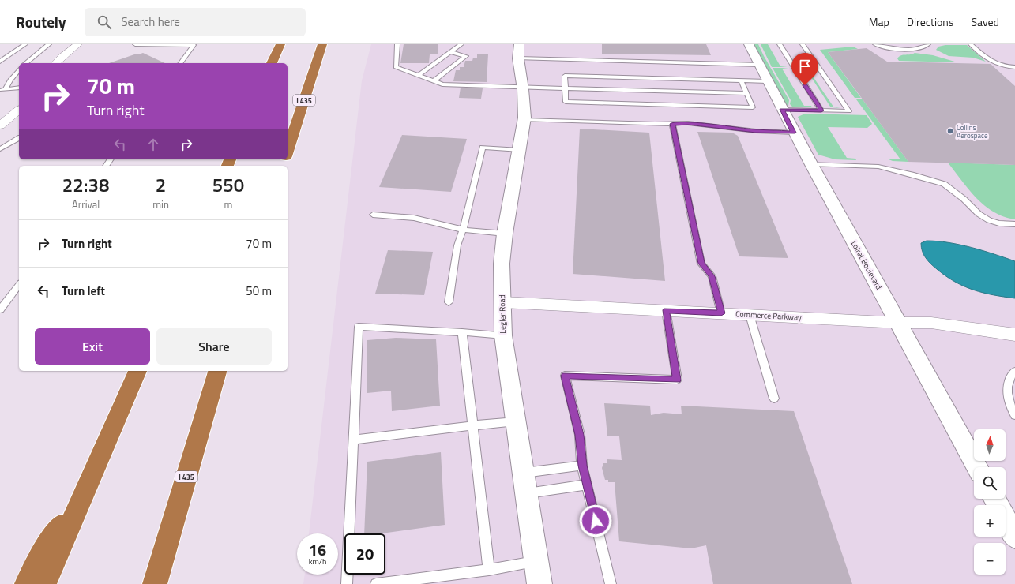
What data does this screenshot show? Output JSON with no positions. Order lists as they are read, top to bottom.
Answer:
{
  "streets": {
    "highway": ["I 435"],
    "street": ["Loiret Boulevard", "Legler Road", "Commerce Parkway"]
  },
  "crossings": [
    ["Loiret Boulevard", "Commerce Parkway"],
    ["Legler Road", "Commerce Parkway"]
  ],
  "places": ["Collins Aerospace"],
  "north": "top",
  "page": {
    "header": "Routely",
    "search": "Search here",
    "nav": ["Map", "Directions", "Saved"],
    "turn": ["70 m", "Turn right"],
    "eta": [
      "22:38",
      "Arrival",
      "2",
      "min",
      "550",
      "m"
    ],
    "list": [
      {
        "name": "Turn right",
        "value": "70 m"
      },
      {
        "name": "Turn left",
        "value": "50 m"
      }
    ],
    "buttons": ["Exit", "Share"],
    "map_buttons": ["+", "−"],
    "speed": "16 km/h",
    "limit": "20"
  }
}
